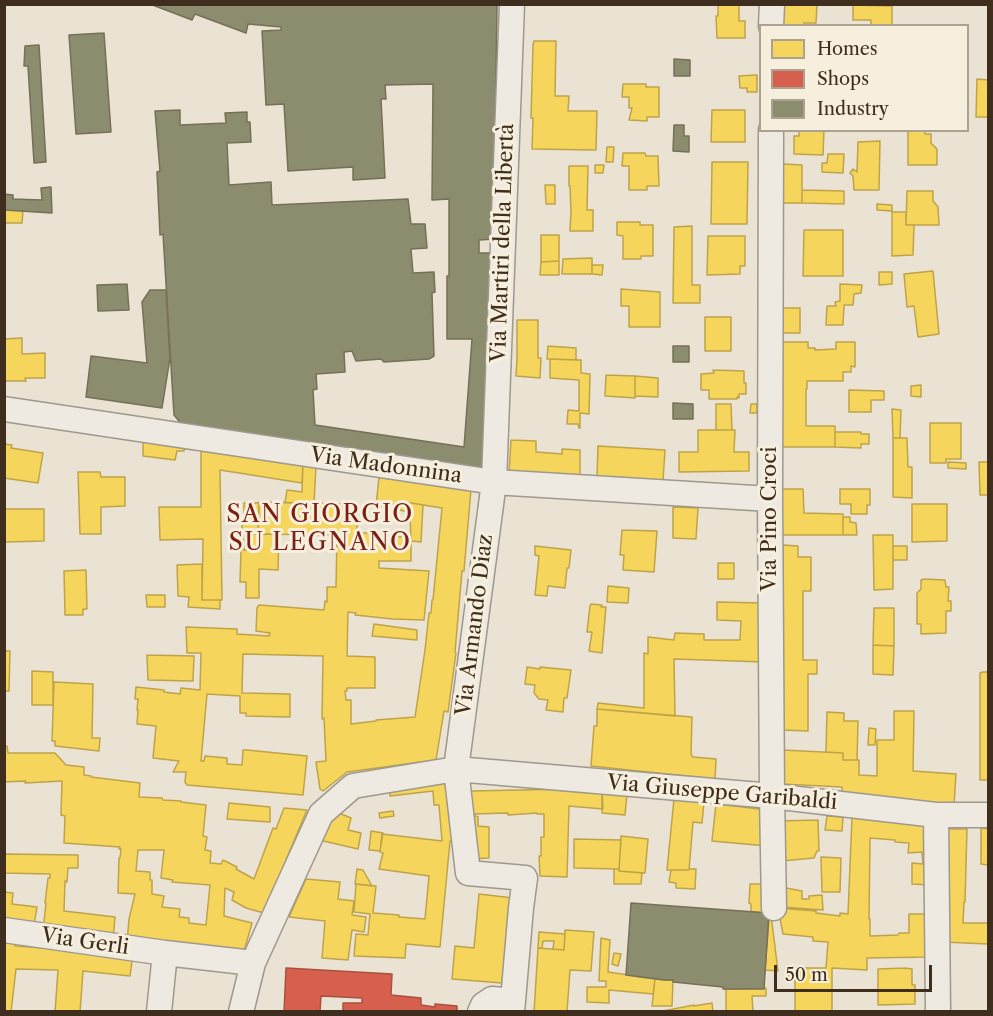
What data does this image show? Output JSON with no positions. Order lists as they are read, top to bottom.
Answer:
{
  "streets": {
    "street": [
      "Via Martiri della Libertà",
      "Via Madonnina",
      "Via Pino Croci",
      "Via Armando Diaz",
      "Via Giuseppe Garibaldi",
      "Via Gerli"
    ]
  },
  "crossings": [
    ["Via Martiri della Libertà", "Via Madonnina"],
    ["Via Martiri della Libertà", "Via Armando Diaz"],
    ["Via Madonnina", "Via Pino Croci"],
    ["Via Madonnina", "Via Armando Diaz"],
    ["Via Pino Croci", "Via Giuseppe Garibaldi"],
    ["Via Armando Diaz", "Via Giuseppe Garibaldi"],
    ["Via Giuseppe Garibaldi", "Via Gerli"]
  ],
  "districts": ["SAN GIORGIO SU LEGNANO"],
  "legend": ["Homes", "Shops", "Industry"],
  "scale_bar": "50 m"
}
